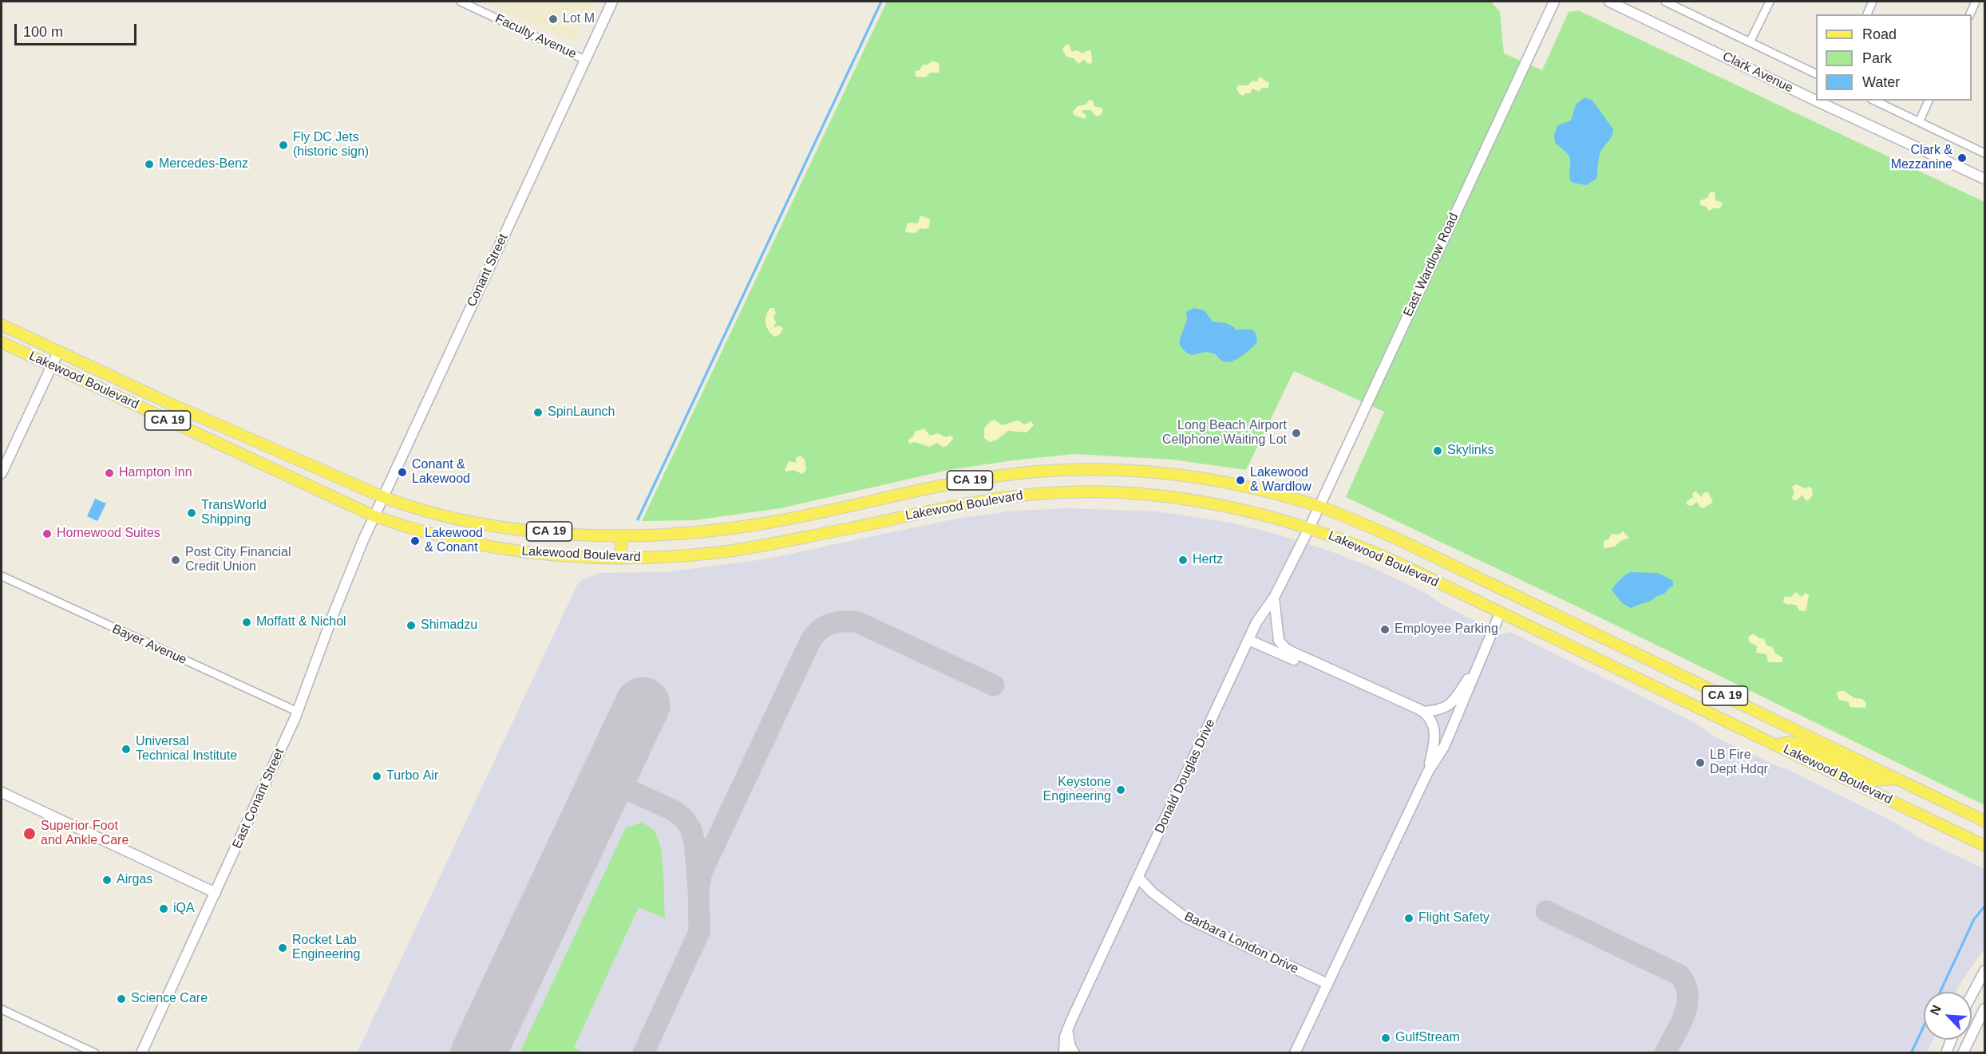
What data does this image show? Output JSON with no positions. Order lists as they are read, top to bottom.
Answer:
{
  "streets": {
    "main road": ["Lakewood Boulevard", "CA 19"],
    "street": [
      "Faculty Avenue",
      "Clark Avenue",
      "East Wardlow Road",
      "Conant Street",
      "Bayer Avenue",
      "Donald Douglas Drive",
      "East Conant Street",
      "Barbara London Drive"
    ]
  },
  "crossings": [
    ["Faculty Avenue", "Conant Street"],
    ["East Wardlow Road", "Lakewood Boulevard"],
    ["East Wardlow Road", "Donald Douglas Drive"],
    ["Conant Street", "Lakewood Boulevard"],
    ["Conant Street", "East Conant Street"],
    ["Lakewood Boulevard", "Donald Douglas Drive"],
    ["Bayer Avenue", "East Conant Street"],
    ["Donald Douglas Drive", "Barbara London Drive"]
  ],
  "places": [
    "Lot M",
    "Fly DC Jets (historic sign)",
    "Clark & Mezzanine",
    "Mercedes-Benz",
    "SpinLaunch",
    "Long Beach Airport Cellphone Waiting Lot",
    "Skylinks",
    "Conant & Lakewood",
    "Hampton Inn",
    "Lakewood & Wardlow",
    "TransWorld Shipping",
    "Homewood Suites",
    "Lakewood & Conant",
    "Post City Financial Credit Union",
    "Hertz",
    "Moffatt & Nichol",
    "Shimadzu",
    "Employee Parking",
    "Universal Technical Institute",
    "LB Fire Dept Hdqr",
    "Turbo Air",
    "Keystone Engineering",
    "Superior Foot and Ankle Care",
    "Airgas",
    "iQA",
    "Flight Safety",
    "Rocket Lab Engineering",
    "Science Care",
    "GulfStream"
  ],
  "legend": ["Road", "Park", "Water"],
  "scale_bar": "100 m",
  "north": "top left"
}
